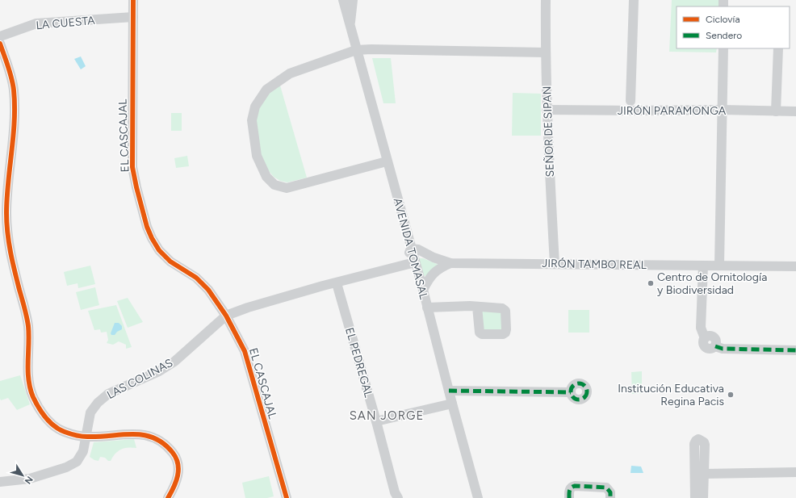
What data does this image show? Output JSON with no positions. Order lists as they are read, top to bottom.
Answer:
{
  "streets": {
    "street": [
      "LA CUESTA",
      "JIRÓN PARAMONGA",
      "SEÑOR DE SIPAN",
      "EL CASCAJAL",
      "AVENIDA TOMASAL",
      "JIRÓN TAMBO REAL",
      "EL PEDREGAL",
      "LAS COLINAS"
    ]
  },
  "crossings": [
    ["LA CUESTA", "EL CASCAJAL"],
    ["JIRÓN PARAMONGA", "SEÑOR DE SIPAN"],
    ["SEÑOR DE SIPAN", "JIRÓN TAMBO REAL"],
    ["EL CASCAJAL", "LAS COLINAS"],
    ["AVENIDA TOMASAL", "JIRÓN TAMBO REAL"],
    ["AVENIDA TOMASAL", "LAS COLINAS"],
    ["EL PEDREGAL", "LAS COLINAS"]
  ],
  "districts": ["SAN JORGE"],
  "places": ["Centro de Ornitología y Biodiversidad", "Institución Educativa Regina Pacis"],
  "legend": ["Ciclovía", "Sendero"],
  "north": "bottom right"
}
